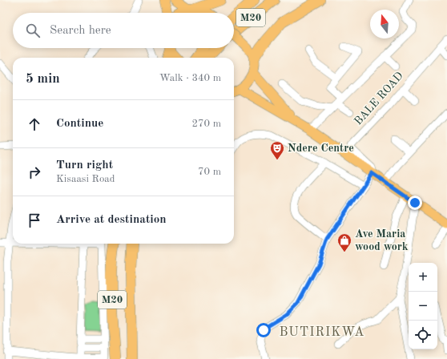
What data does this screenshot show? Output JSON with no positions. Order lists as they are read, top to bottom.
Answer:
{
  "streets": {
    "highway": ["M20"],
    "street": ["BALE ROAD"]
  },
  "districts": ["BUTIRIKWA"],
  "places": {
    "theatre": ["Ndere Centre"],
    "shop": ["Ave Maria wood work"]
  },
  "north": "top",
  "page": {
    "search": "Search here",
    "heading": ["5 min", "Walk · 340 m"],
    "list": [
      ["Continue", "270 m"],
      ["Turn right", "Kisaasi Road", "70 m"],
      "Arrive at destination"
    ],
    "map_buttons": ["+", "−"]
  }
}
